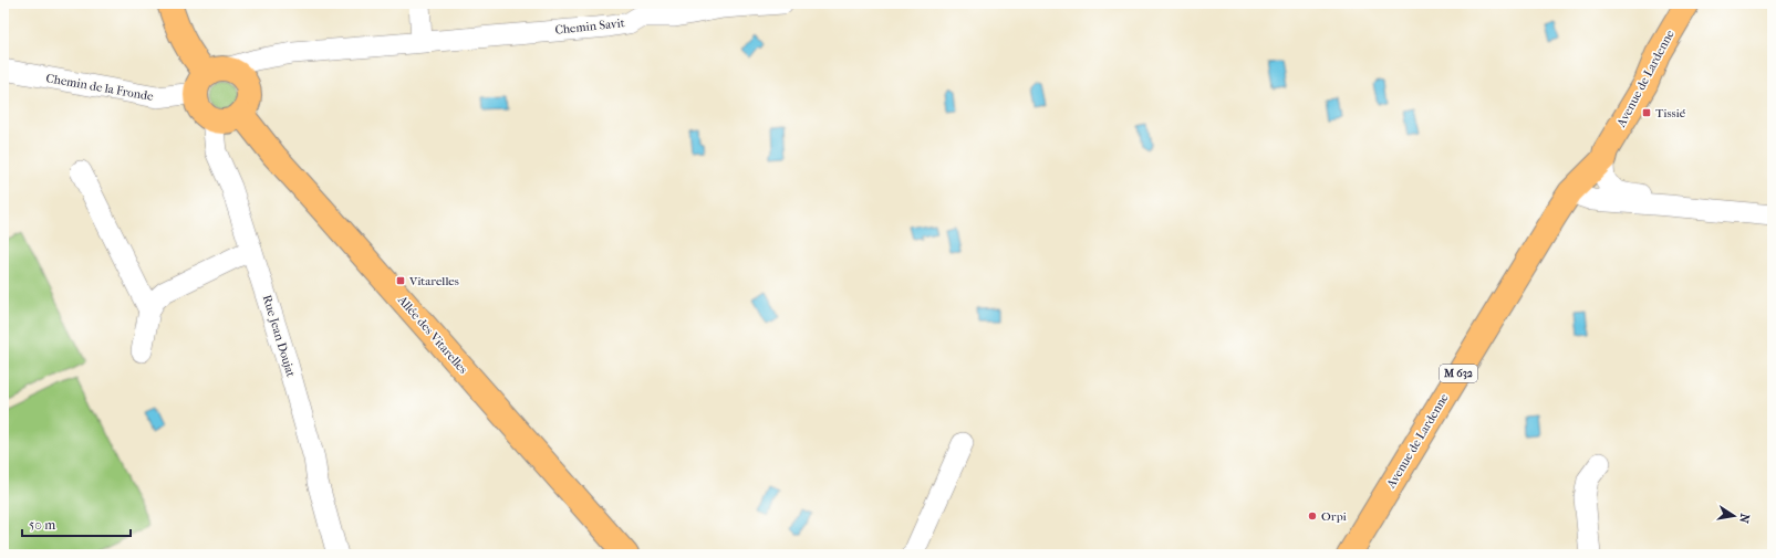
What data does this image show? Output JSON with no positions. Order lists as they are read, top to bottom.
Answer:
{
  "streets": {
    "main road": ["Avenue de Lardenne", "Allée des Vitarelles", "M 632"],
    "street": ["Chemin Savit", "Chemin de la Fronde", "Rue Jean Doujat"]
  },
  "crossings": [
    ["Chemin Savit", "Chemin de la Fronde"],
    ["Chemin Savit", "Allée des Vitarelles"],
    ["Chemin Savit", "Rue Jean Doujat"],
    ["Chemin de la Fronde", "Allée des Vitarelles"],
    ["Chemin de la Fronde", "Rue Jean Doujat"],
    ["Allée des Vitarelles", "Rue Jean Doujat"]
  ],
  "places": {
    "transit": ["Tissié", "Vitarelles"],
    "other": ["Orpi"]
  },
  "scale_bar": "50 m",
  "north": "right"
}
